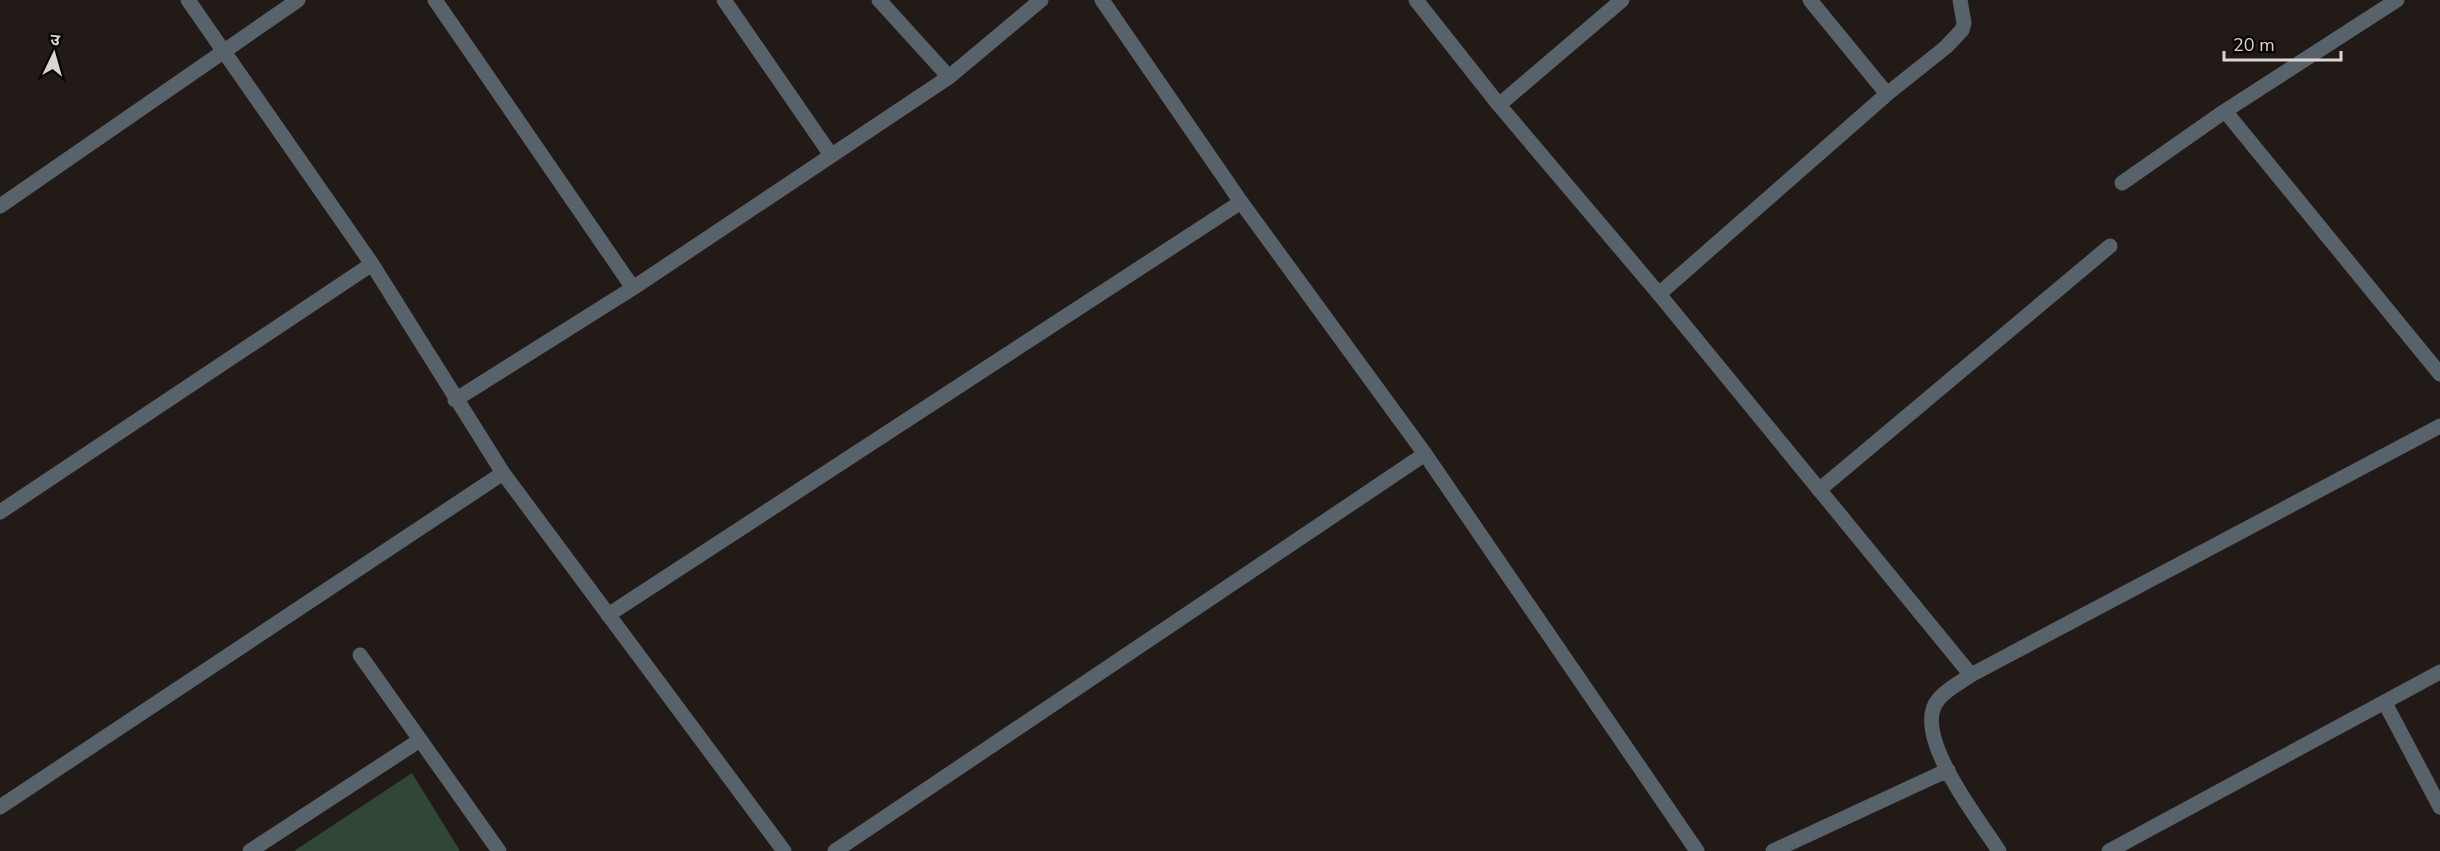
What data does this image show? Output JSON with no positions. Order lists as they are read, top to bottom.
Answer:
{
  "scale_bar": "20 m",
  "north": "top"
}
